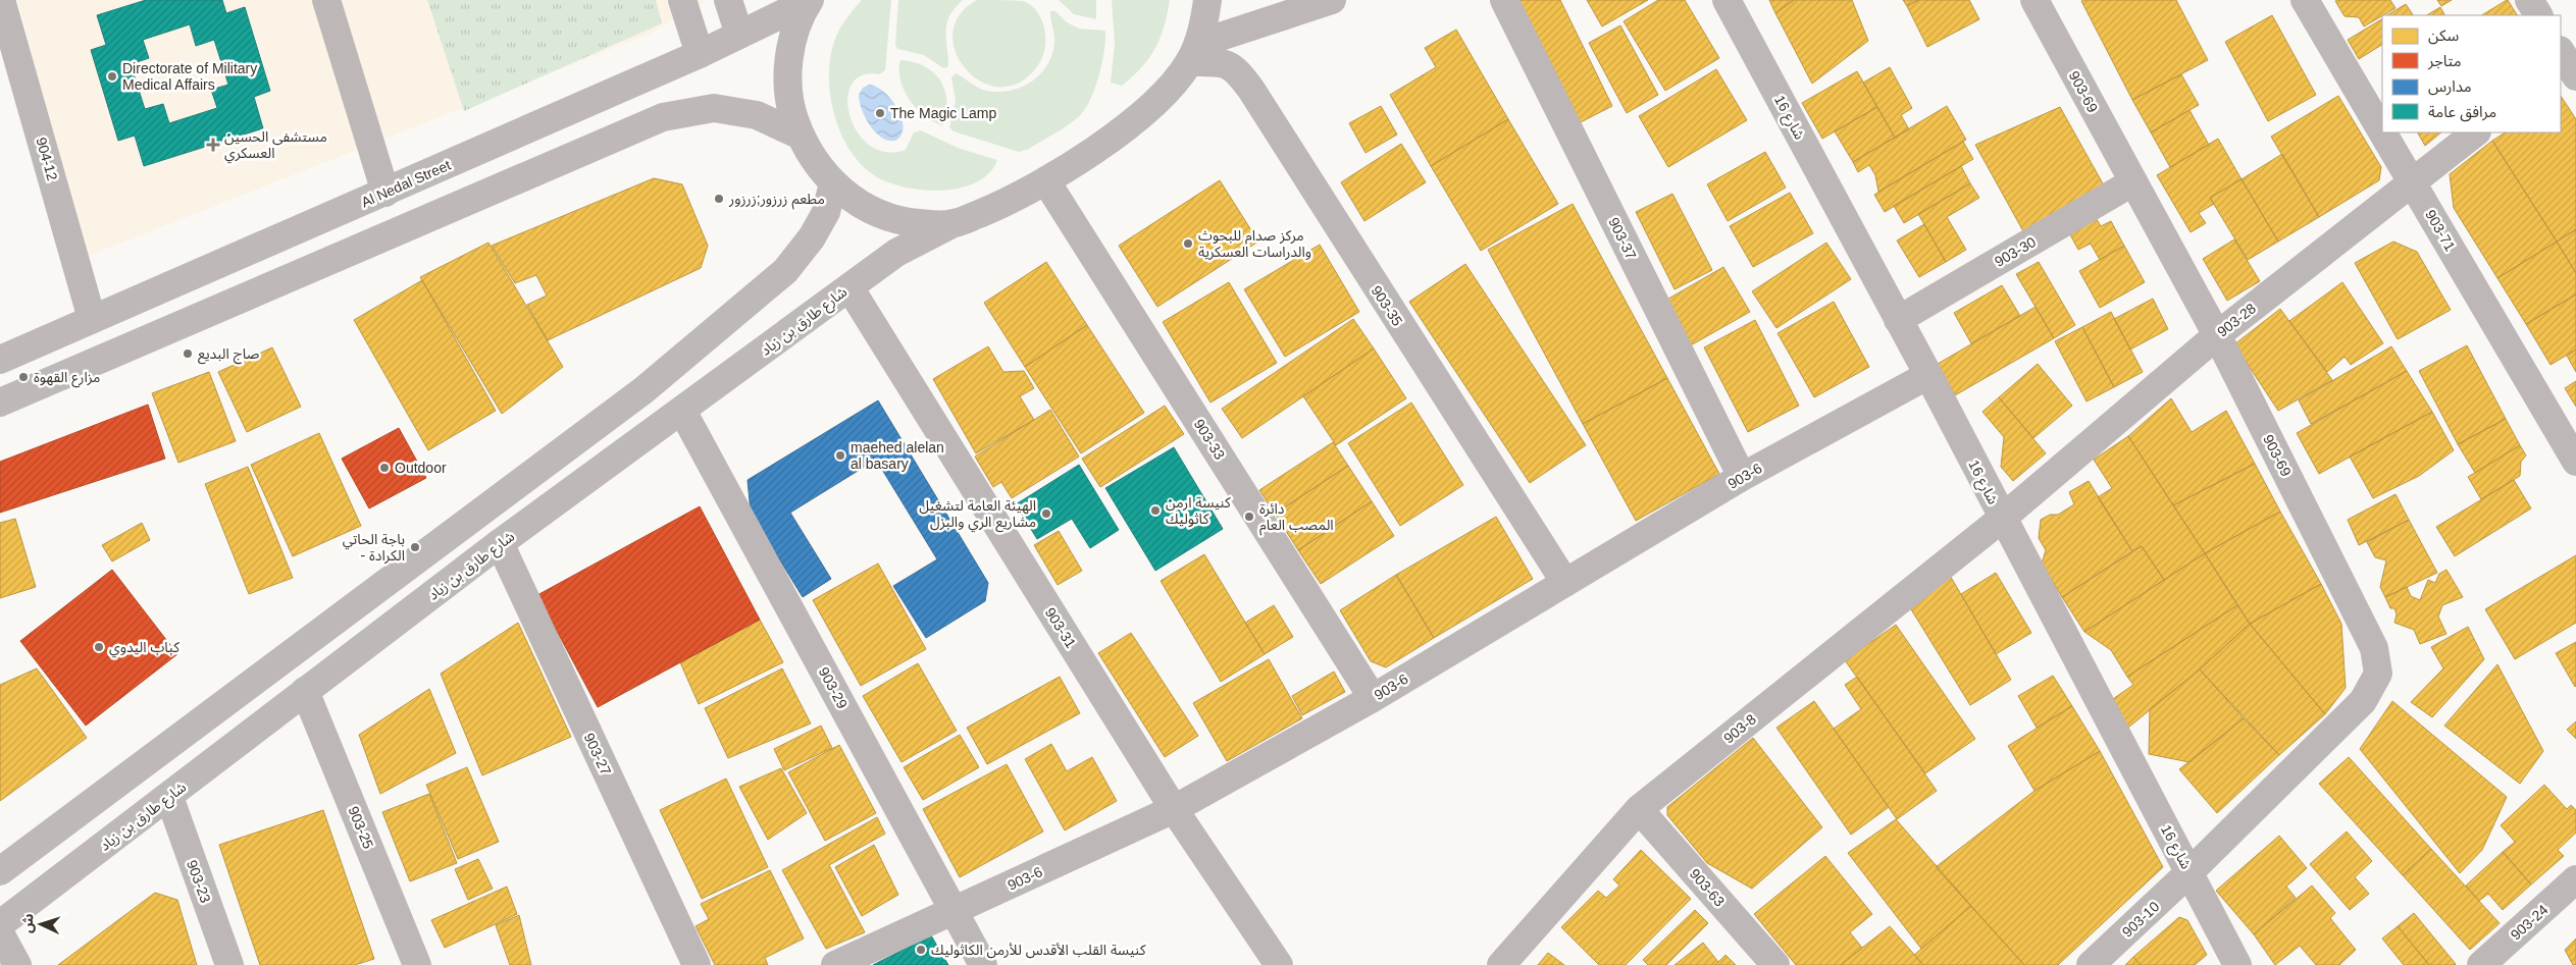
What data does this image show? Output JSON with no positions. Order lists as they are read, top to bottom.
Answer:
{
  "streets": {
    "main road": ["Al Nedal Street", "شارع طارق بن زياد"],
    "street": [
      "903-69",
      "شارع 16",
      "904-12",
      "903-71",
      "903-37",
      "903-30",
      "903-35",
      "903-28",
      "903-33",
      "903-6",
      "903-31",
      "903-29",
      "903-8",
      "903-27",
      "903-25",
      "903-23",
      "903-63",
      "903-10",
      "903-24"
    ]
  },
  "crossings": [
    ["903-69", "شارع 16"],
    ["903-69", "903-30"],
    ["903-69", "903-28"],
    ["903-69", "903-10"],
    ["شارع 16", "903-30"],
    ["شارع 16", "903-28"],
    ["شارع 16", "903-6"],
    ["شارع 16", "903-8"],
    ["شارع 16", "903-10"],
    ["904-12", "Al Nedal Street"],
    ["903-71", "903-28"],
    ["903-37", "903-6"],
    ["903-35", "شارع طارق بن زياد"],
    ["903-35", "903-6"],
    ["903-28", "903-8"],
    ["شارع طارق بن زياد", "903-33"],
    ["شارع طارق بن زياد", "903-31"],
    ["شارع طارق بن زياد", "903-29"],
    ["شارع طارق بن زياد", "903-27"],
    ["شارع طارق بن زياد", "903-25"],
    ["شارع طارق بن زياد", "903-23"],
    ["903-33", "903-6"],
    ["903-6", "903-31"],
    ["903-6", "903-29"],
    ["903-8", "903-63"]
  ],
  "places": {
    "other": [
      "Directorate of Military Medical Affairs",
      "The Magic Lamp",
      "مطعم زرزور;زرزور",
      "مركز صدام للبحوث والدراسات العسكرية",
      "صاج البديع",
      "مزارع القهوة",
      "maehed alelan al basary",
      "Outdoor",
      "كنيسة ارمن كاثوليك",
      "الهيئة العامة لتشغيل مشاريع الري والبزل",
      "دائرة المصب العام",
      "باجة الحاتي - الكرادة",
      "كباب اليدوي",
      "كنيسة القلب الأقدس للأرمن الكاثوليك"
    ],
    "health": ["مستشفى الحسين العسكري"]
  },
  "legend": [
    "سكن",
    "متاجر",
    "مدارس",
    "مرافق عامة"
  ],
  "north": "left"
}
